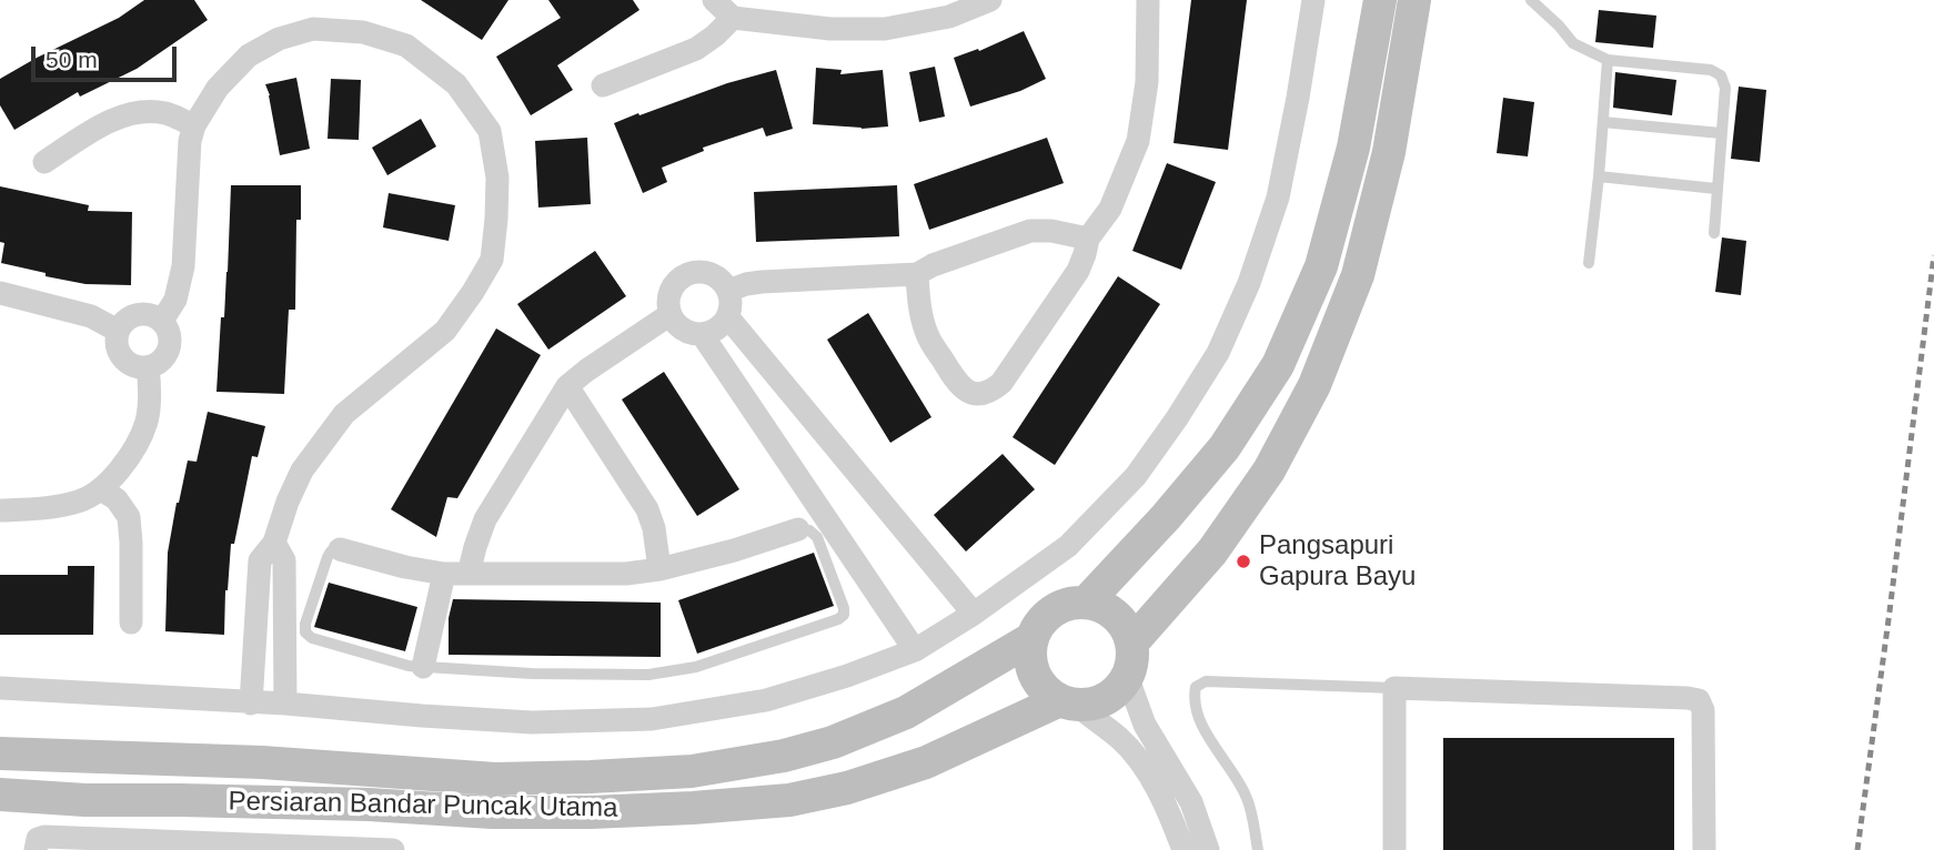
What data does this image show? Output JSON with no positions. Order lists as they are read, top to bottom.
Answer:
{
  "streets": {
    "street": ["Persiaran Bandar Puncak Utama"]
  },
  "places": ["Pangsapuri Gapura Bayu"],
  "scale_bar": "50 m"
}
